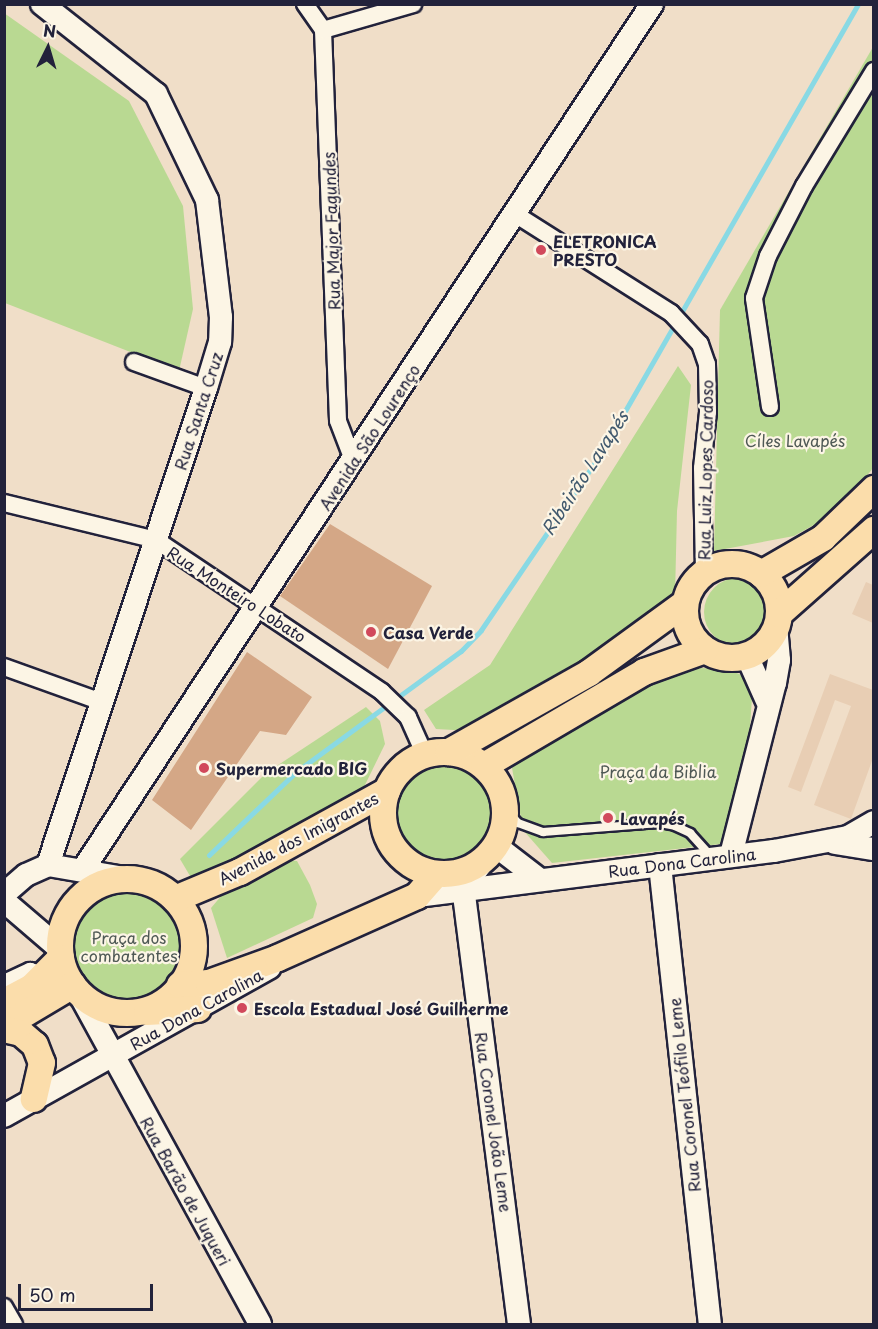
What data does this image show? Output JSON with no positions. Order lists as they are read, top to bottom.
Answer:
{
  "streets": {
    "main road": ["Avenida dos Imigrantes", "Rua Dona Carolina"],
    "street": [
      "Rua Major Fagundes",
      "Rua Santa Cruz",
      "Avenida São Lourenço",
      "Rua Luiz Lopes Cardoso",
      "Rua Monteiro Lobato",
      "Rua Coronel Teófilo Leme",
      "Rua Coronel João Leme",
      "Rua Barão de Juqueri"
    ]
  },
  "crossings": [
    ["Rua Major Fagundes", "Avenida São Lourenço"],
    ["Rua Santa Cruz", "Rua Monteiro Lobato"],
    ["Avenida São Lourenço", "Rua Luiz Lopes Cardoso"],
    ["Avenida São Lourenço", "Rua Monteiro Lobato"],
    ["Rua Luiz Lopes Cardoso", "Avenida dos Imigrantes"],
    ["Rua Monteiro Lobato", "Avenida dos Imigrantes"],
    ["Rua Monteiro Lobato", "Rua Dona Carolina"],
    ["Rua Monteiro Lobato", "Rua Coronel João Leme"],
    ["Avenida dos Imigrantes", "Rua Dona Carolina"],
    ["Avenida dos Imigrantes", "Rua Coronel João Leme"],
    ["Rua Dona Carolina", "Rua Coronel Teófilo Leme"],
    ["Rua Dona Carolina", "Rua Coronel João Leme"],
    ["Rua Dona Carolina", "Rua Barão de Juqueri"]
  ],
  "water": ["Ribeirão Lavapés"],
  "parks": ["Cíles Lavapés", "Praça da Biblia", "Praça dos combatentes"],
  "places": [
    "ELETRONICA PRESTO",
    "Casa Verde",
    "Supermercado BIG",
    "Lavapés",
    "Escola Estadual José Guilherme"
  ],
  "scale_bar": "50 m",
  "north": "top"
}
